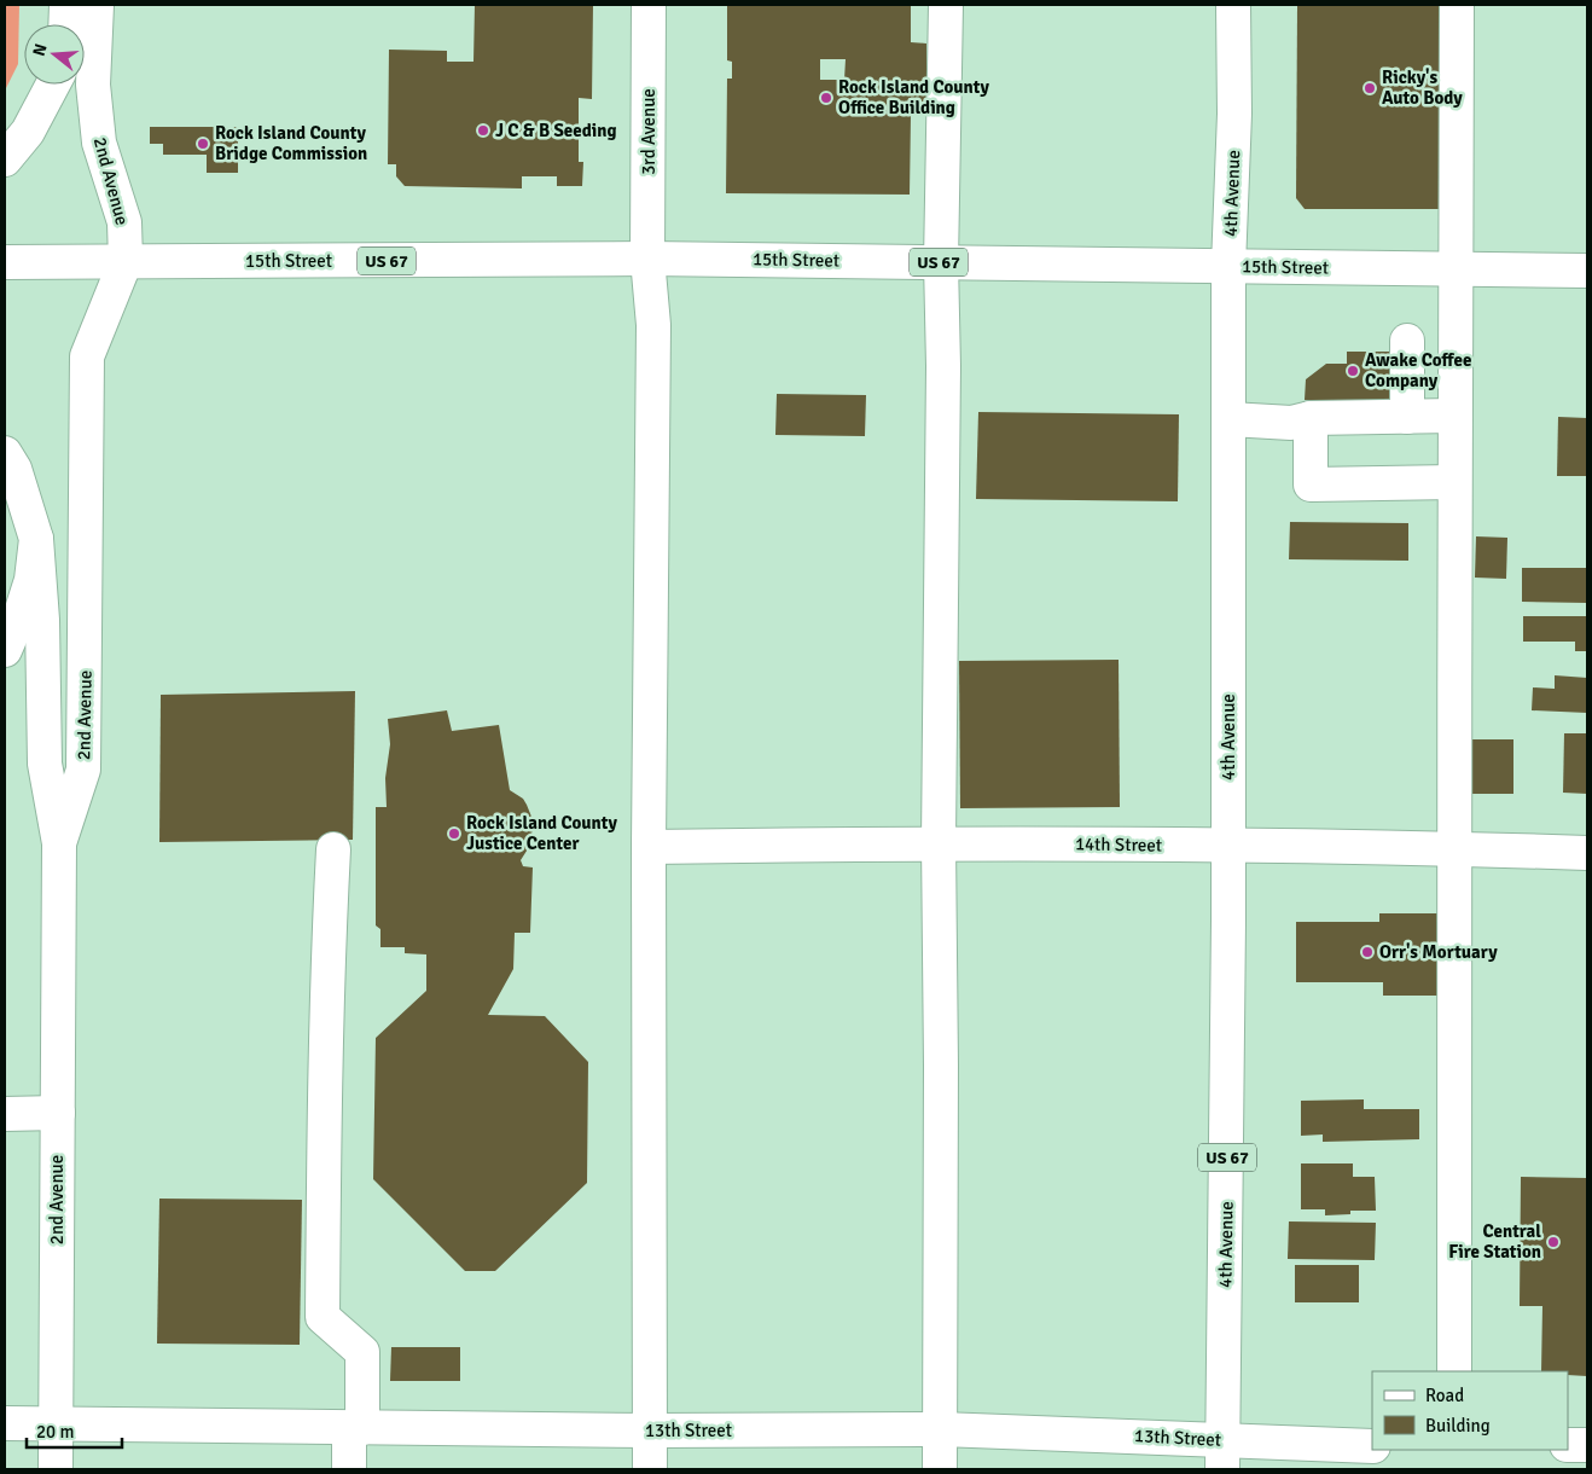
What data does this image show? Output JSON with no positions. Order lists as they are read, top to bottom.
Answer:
{
  "streets": {
    "main road": [
      "3rd Avenue",
      "2nd Avenue",
      "4th Avenue",
      "15th Street",
      "US 67",
      "14th Street",
      "13th Street"
    ]
  },
  "crossings": [
    ["3rd Avenue", "15th Street"],
    ["3rd Avenue", "14th Street"],
    ["3rd Avenue", "13th Street"],
    ["2nd Avenue", "15th Street"],
    ["2nd Avenue", "13th Street"],
    ["4th Avenue", "15th Street"],
    ["4th Avenue", "14th Street"],
    ["4th Avenue", "13th Street"]
  ],
  "places": [
    "Ricky's Auto Body",
    "Rock Island County Office Building",
    "J C & B Seeding",
    "Rock Island County Bridge Commission",
    "Awake Coffee Company",
    "Rock Island County Justice Center",
    "Orr's Mortuary",
    "Central Fire Station"
  ],
  "legend": ["Road", "Building"],
  "scale_bar": "20 m",
  "north": "left"
}
